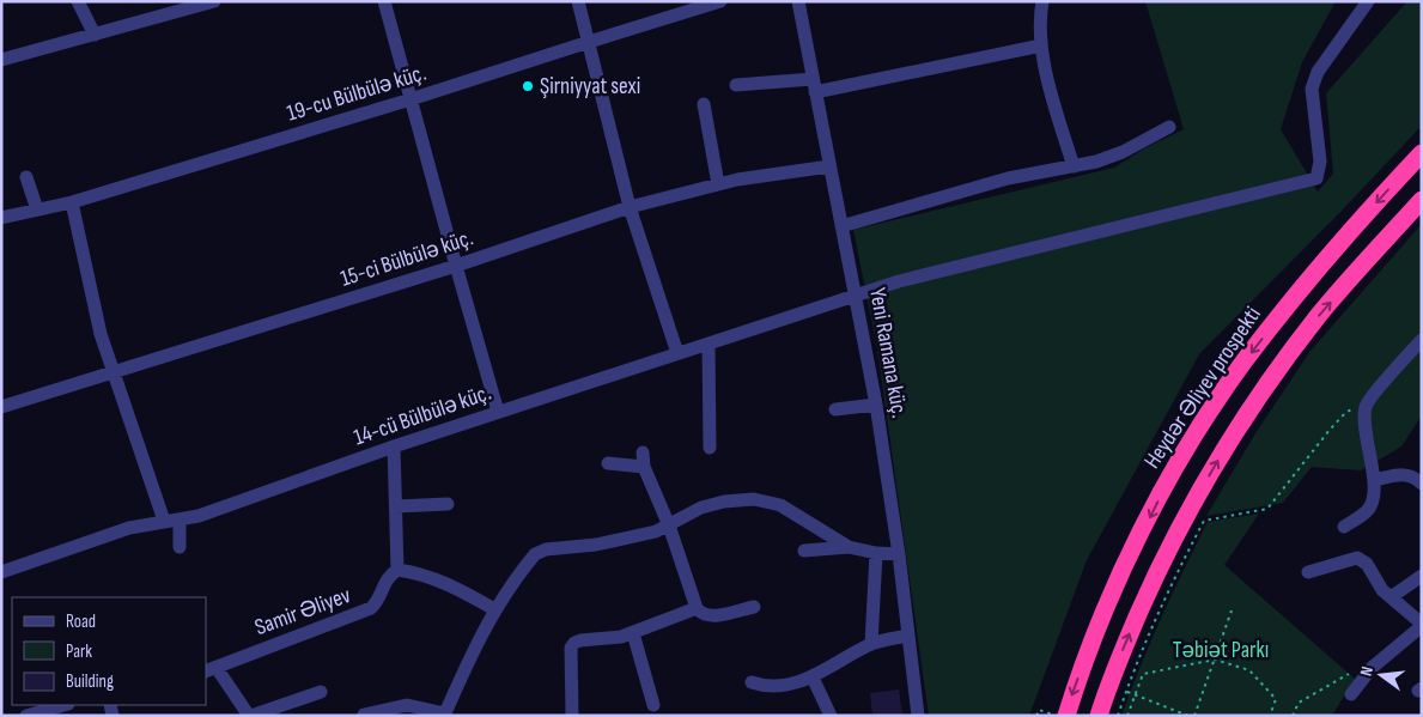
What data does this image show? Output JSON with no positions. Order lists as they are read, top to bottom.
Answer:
{
  "streets": {
    "highway": ["Heydər Əliyev prospekti"],
    "street": [
      "19-cu Bülbülə küç.",
      "15-ci Bülbülə küç.",
      "Yeni Ramana küç.",
      "14-cü Bülbülə küç.",
      "Samir Əliyev"
    ]
  },
  "crossings": [
    ["15-ci Bülbülə küç.", "Yeni Ramana küç."],
    ["Yeni Ramana küç.", "14-cü Bülbülə küç."]
  ],
  "parks": ["Təbiət Parkı"],
  "places": ["Şirniyyat sexi"],
  "legend": ["Road", "Park", "Building"],
  "north": "left"
}
